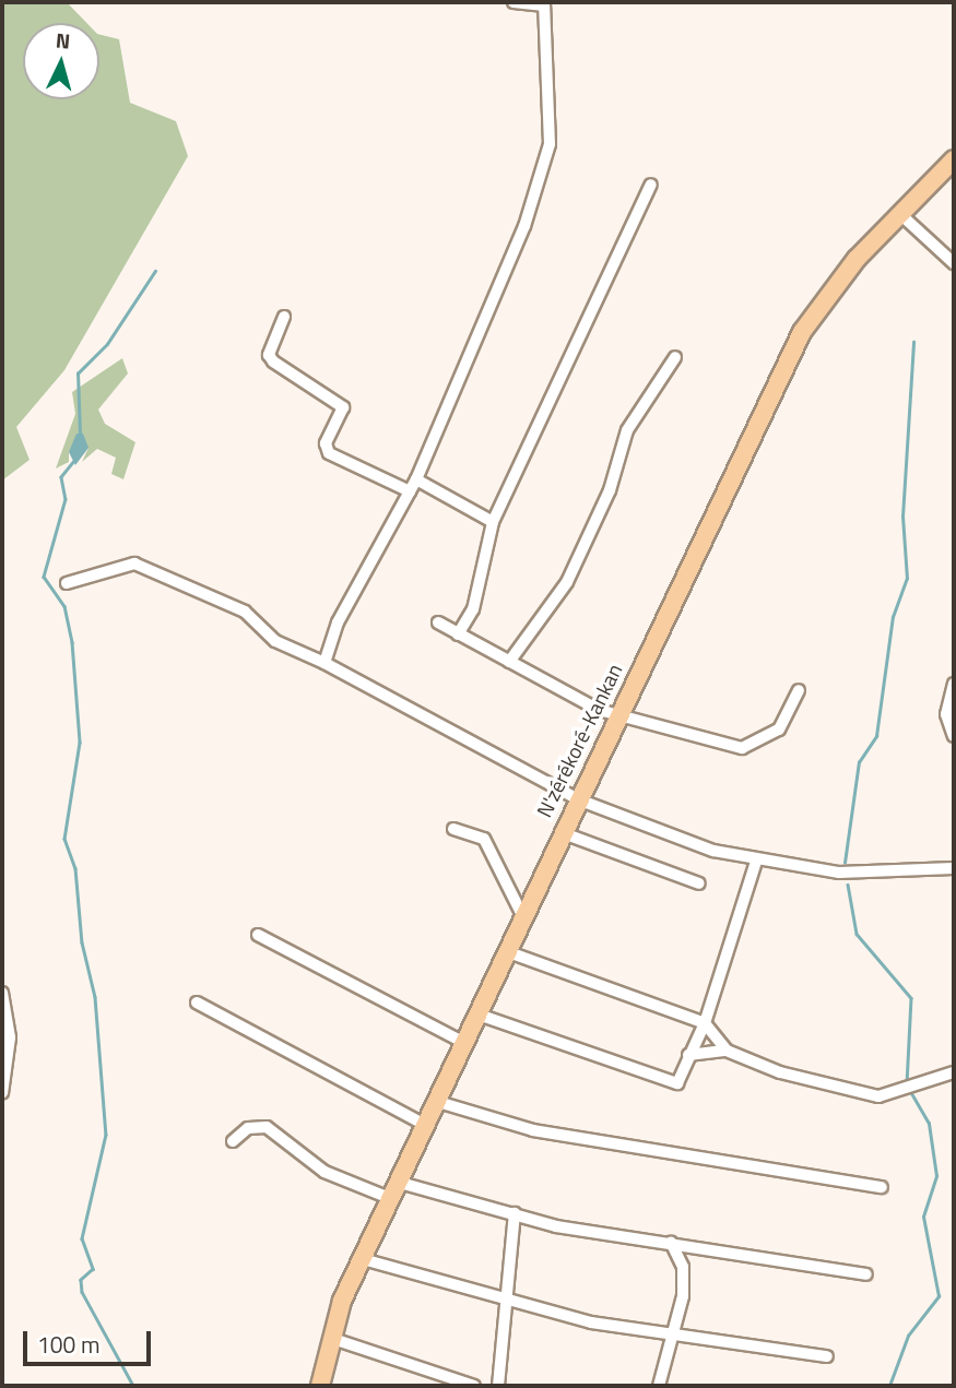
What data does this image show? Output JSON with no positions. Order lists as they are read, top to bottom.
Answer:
{
  "streets": {
    "highway": ["N'zérékoré-Kankan"]
  },
  "scale_bar": "100 m",
  "north": "top"
}
